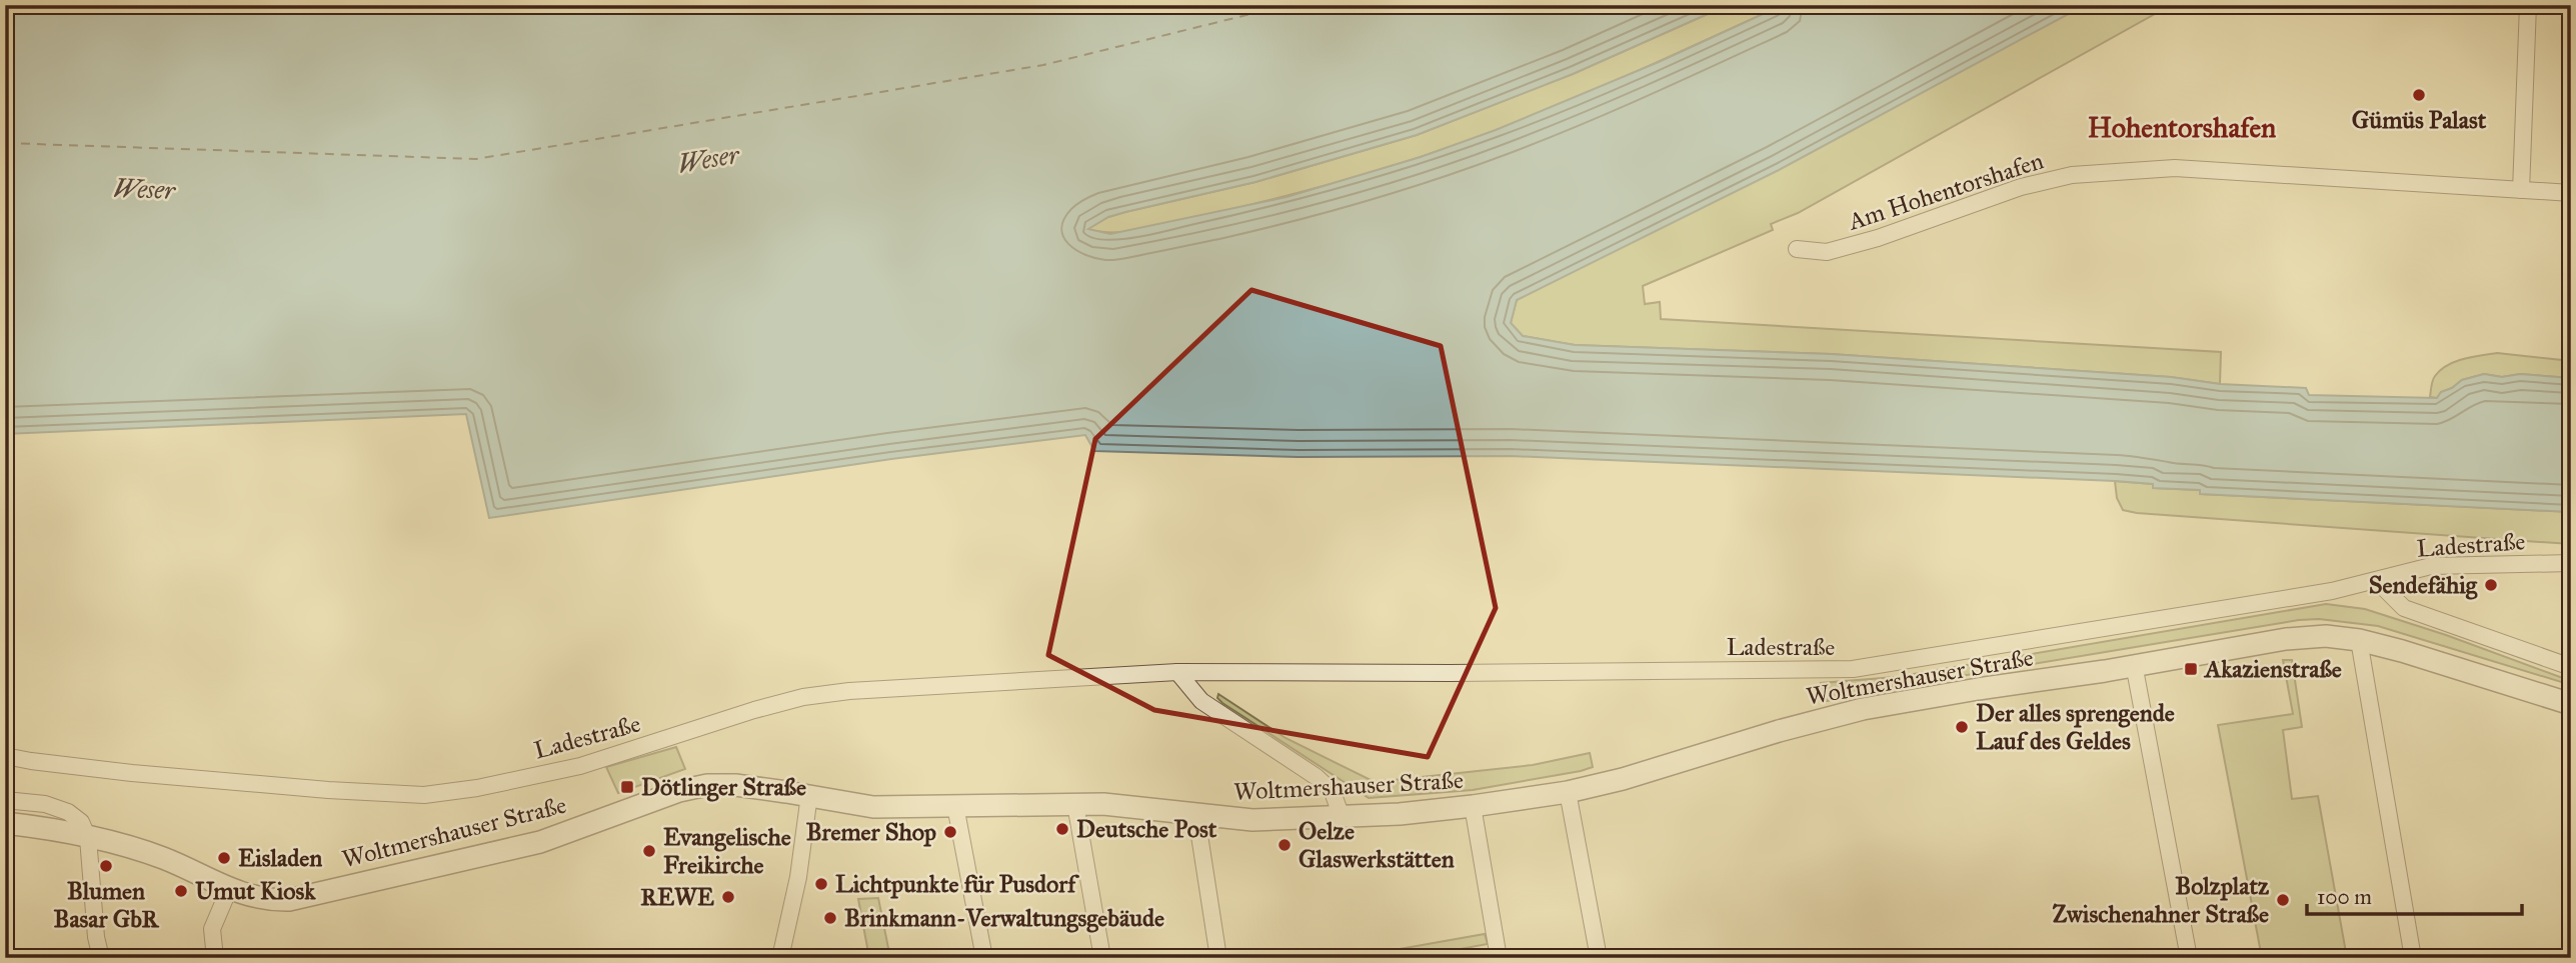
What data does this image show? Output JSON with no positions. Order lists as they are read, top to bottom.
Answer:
{
  "streets": {
    "street": ["Am Hohentorshafen", "Ladestraße", "Woltmershauser Straße"]
  },
  "districts": ["Hohentorshafen"],
  "water": ["Weser"],
  "places": {
    "other": [
      "Gümüs Palast",
      "Sendefähig",
      "Der alles sprengende Lauf des Geldes",
      "Deutsche Post",
      "Bremer Shop",
      "Oelze Glaswerkstätten",
      "Evangelische Freikirche",
      "Eisladen",
      "Blumen Basar GbR",
      "Lichtpunkte für Pusdorf",
      "Umut Kiosk",
      "REWE",
      "Bolzplatz Zwischenahner Straße",
      "Brinkmann-Verwaltungsgebäude"
    ],
    "transit": ["Akazienstraße", "Dötlinger Straße"]
  },
  "scale_bar": "100 m"
}
